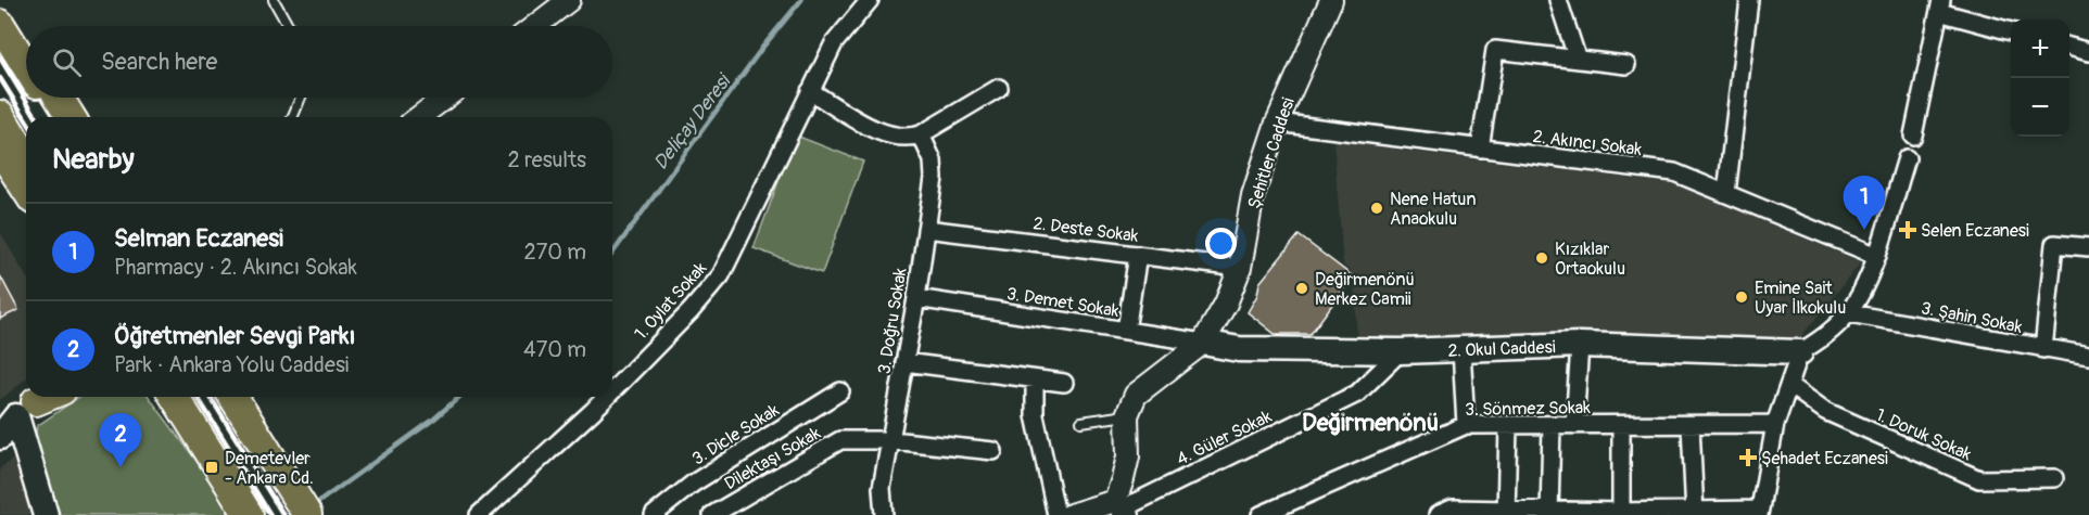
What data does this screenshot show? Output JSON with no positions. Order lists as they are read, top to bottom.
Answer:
{
  "streets": {
    "main road": ["2. Okul Caddesi"],
    "street": [
      "2. Akıncı Sokak",
      "Şehitler Caddesi",
      "2. Deste Sokak",
      "1. Oylat Sokak",
      "3. Demet Sokak",
      "3. Şahin Sokak",
      "3. Doğru Sokak",
      "3. Sönmez Sokak",
      "3. Dicle Sokak",
      "1. Doruk Sokak",
      "4. Güler Sokak",
      "Dilektaşı Sokak"
    ]
  },
  "crossings": [
    ["2. Akıncı Sokak", "Şehitler Caddesi"],
    ["Şehitler Caddesi", "2. Deste Sokak"],
    ["Şehitler Caddesi", "3. Demet Sokak"],
    ["Şehitler Caddesi", "2. Okul Caddesi"],
    ["2. Deste Sokak", "3. Doğru Sokak"],
    ["3. Demet Sokak", "3. Doğru Sokak"],
    ["3. Demet Sokak", "2. Okul Caddesi"],
    ["3. Doğru Sokak", "Dilektaşı Sokak"],
    ["2. Okul Caddesi", "4. Güler Sokak"]
  ],
  "districts": ["Değirmenönü"],
  "water": ["Deliçay Deresi"],
  "places": {
    "other": [
      "Nene Hatun Anaokulu",
      "Kızıklar Ortaokulu",
      "Değirmenönü Merkez Camii",
      "Emine Sait Uyar İlkokulu"
    ],
    "health": ["Selen Eczanesi", "Şehadet Eczanesi"],
    "transit": ["Demetevler - Ankara Cd."]
  },
  "page": {
    "map_buttons": ["+", "−"],
    "search": "Search here",
    "heading": ["Nearby", "2 results"],
    "pins": ["1", "2"],
    "list": [
      {
        "mark": "1",
        "name": "Selman Eczanesi",
        "note": "Pharmacy · 2. Akıncı Sokak",
        "value": "270 m"
      },
      {
        "mark": "2",
        "name": "Öğretmenler Sevgi Parkı",
        "note": "Park · Ankara Yolu Caddesi",
        "value": "470 m"
      }
    ]
  }
}
